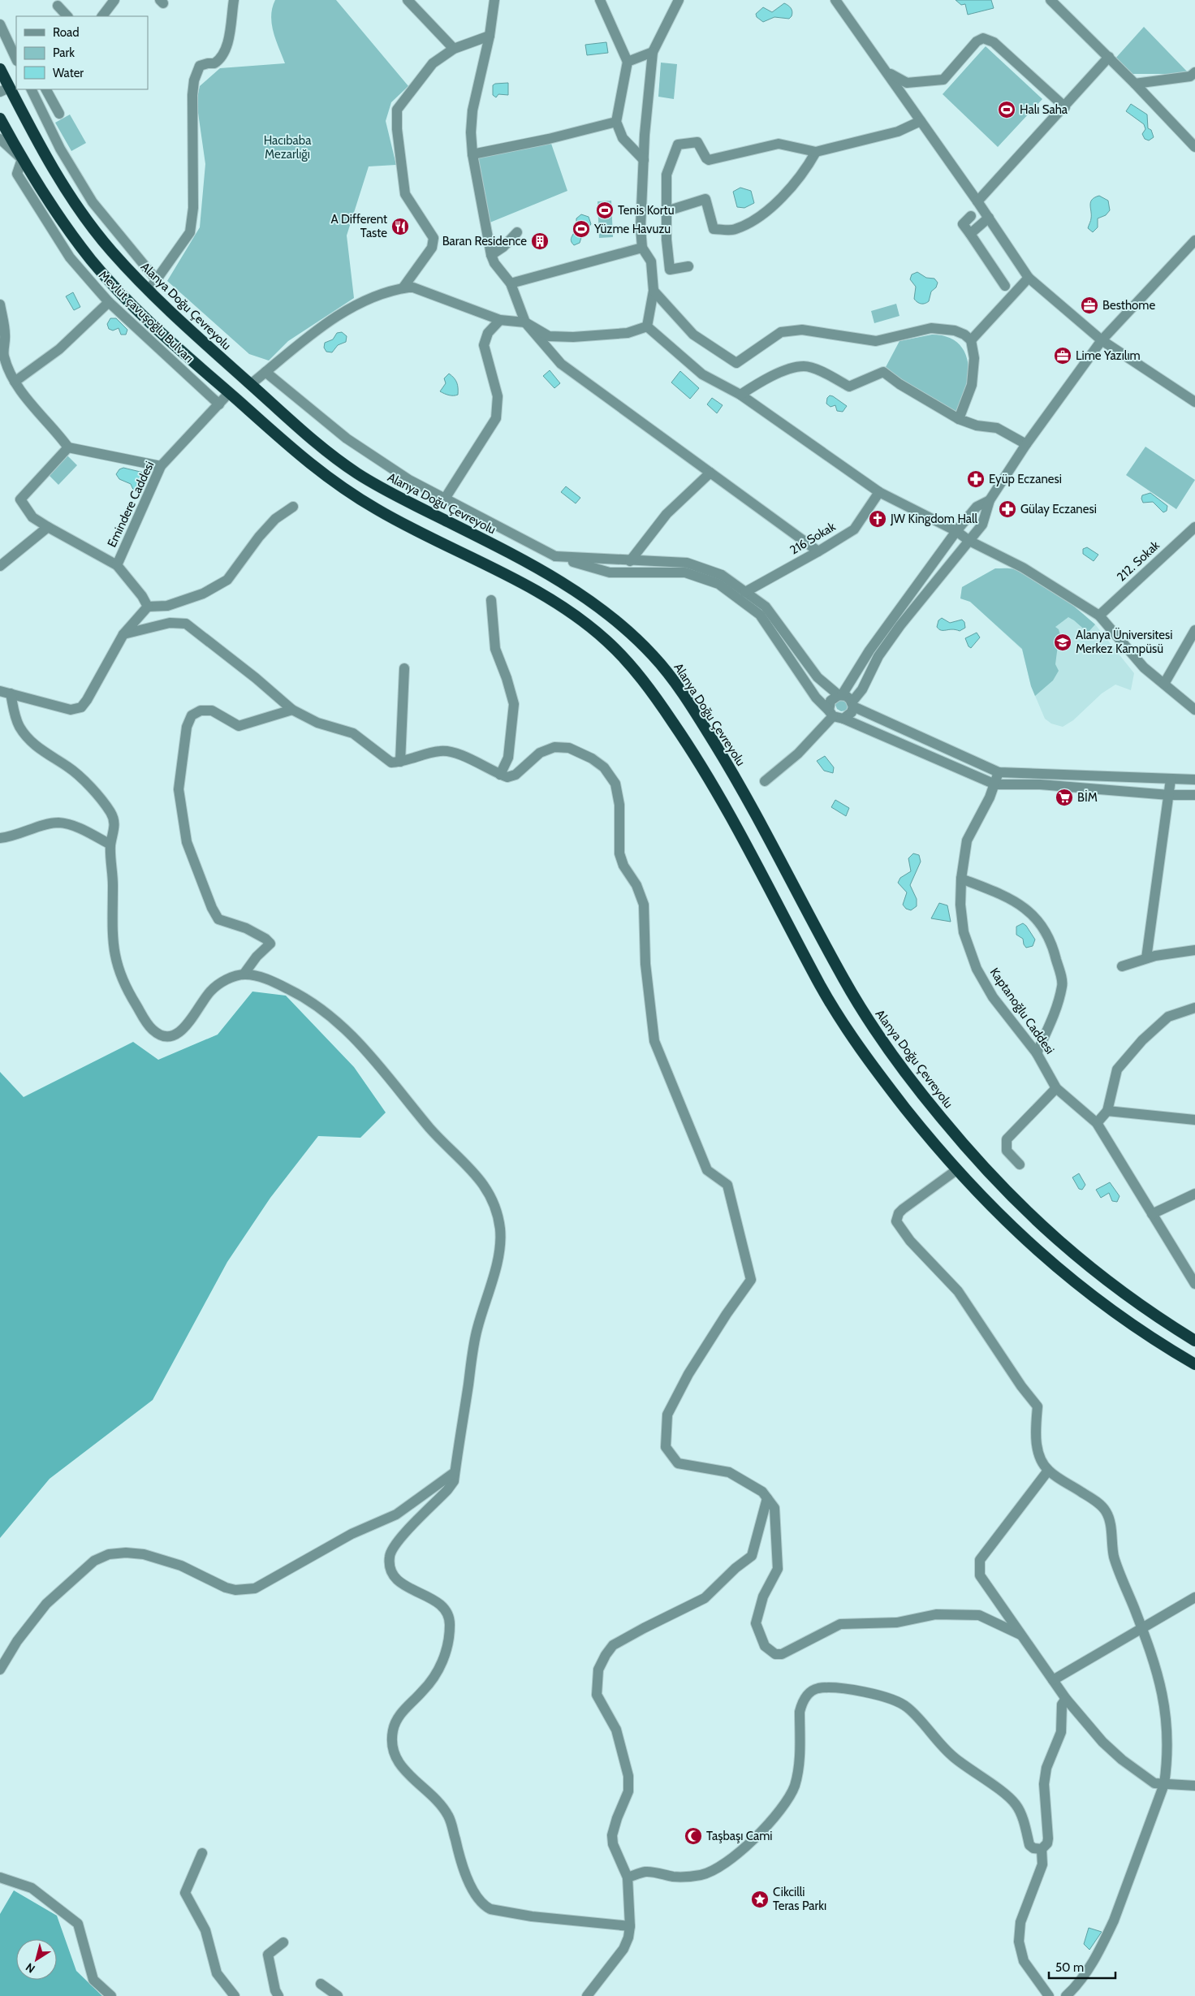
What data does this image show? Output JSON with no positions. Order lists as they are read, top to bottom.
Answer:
{
  "streets": {
    "highway": ["Alanya Doğu Çevreyolu"],
    "street": [
      "Mevlüt çavuşoğlu Bulvarı",
      "Emindere Caddesi",
      "216 Sokak",
      "212. Sokak",
      "Kaptanoğlu Caddesi"
    ]
  },
  "crossings": [
    ["Mevlüt çavuşoğlu Bulvarı", "Emindere Caddesi"]
  ],
  "parks": ["Hacıbaba Mezarlığı"],
  "places": {
    "sports": ["Halı Saha", "Tenis Kortu", "Yüzme Havuzu"],
    "restaurant": ["A Different Taste"],
    "building": ["Baran Residence"],
    "office": ["Besthome", "Lime Yazılım"],
    "pharmacy": ["Eyüp Eczanesi", "Gülay Eczanesi"],
    "church": ["JW Kingdom Hall"],
    "school or university": ["Alanya Üniversitesi Merkez Kampüsü"],
    "supermarket": ["BİM"],
    "mosque": ["Taşbaşı Cami"],
    "place": ["Cikcilli Teras Parkı"]
  },
  "legend": ["Road", "Park", "Water"],
  "scale_bar": "50 m",
  "north": "bottom left"
}
